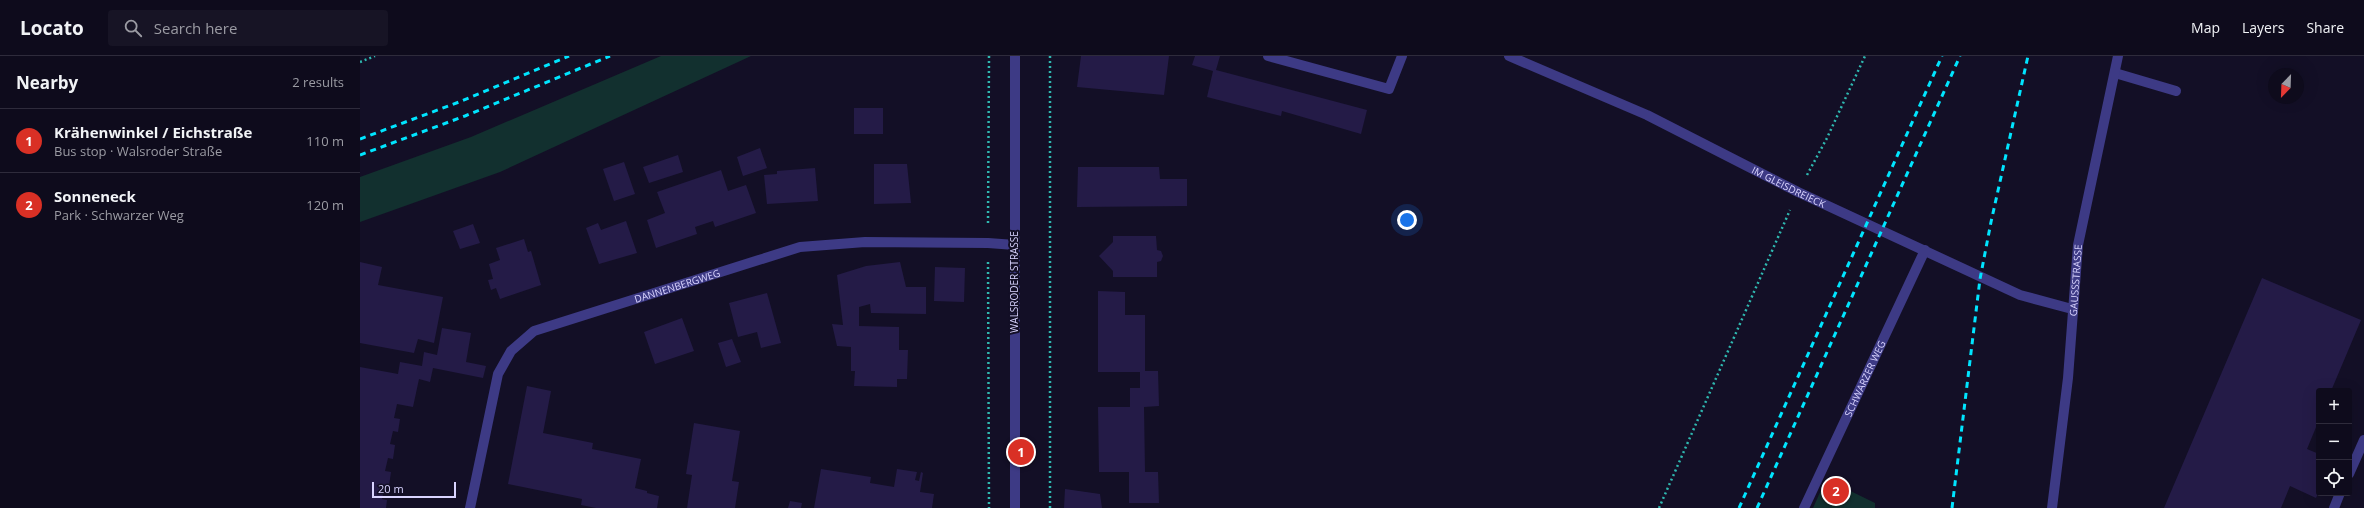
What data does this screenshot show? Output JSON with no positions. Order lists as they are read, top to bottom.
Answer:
{
  "streets": {
    "street": [
      "IM GLEISDREIECK",
      "GAUSSSTRASSE",
      "WALSRODER STRASSE",
      "DANNENBERGWEG",
      "SCHWARZER WEG"
    ]
  },
  "crossings": [
    ["IM GLEISDREIECK", "GAUSSSTRASSE"],
    ["IM GLEISDREIECK", "SCHWARZER WEG"],
    ["WALSRODER STRASSE", "DANNENBERGWEG"]
  ],
  "scale_bar": "20 m",
  "north": "bottom left",
  "page": {
    "header": "Locato",
    "search": "Search here",
    "nav": ["Map", "Layers", "Share"],
    "heading": ["Nearby", "2 results"],
    "list": [
      {
        "mark": "1",
        "name": "Krähenwinkel / Eichstraße",
        "note": "Bus stop · Walsroder Straße",
        "value": "110 m"
      },
      {
        "mark": "2",
        "name": "Sonneneck",
        "note": "Park · Schwarzer Weg",
        "value": "120 m"
      }
    ],
    "map_buttons": ["+", "−"],
    "pins": ["1", "2"],
    "scale": "20 m"
  }
}
